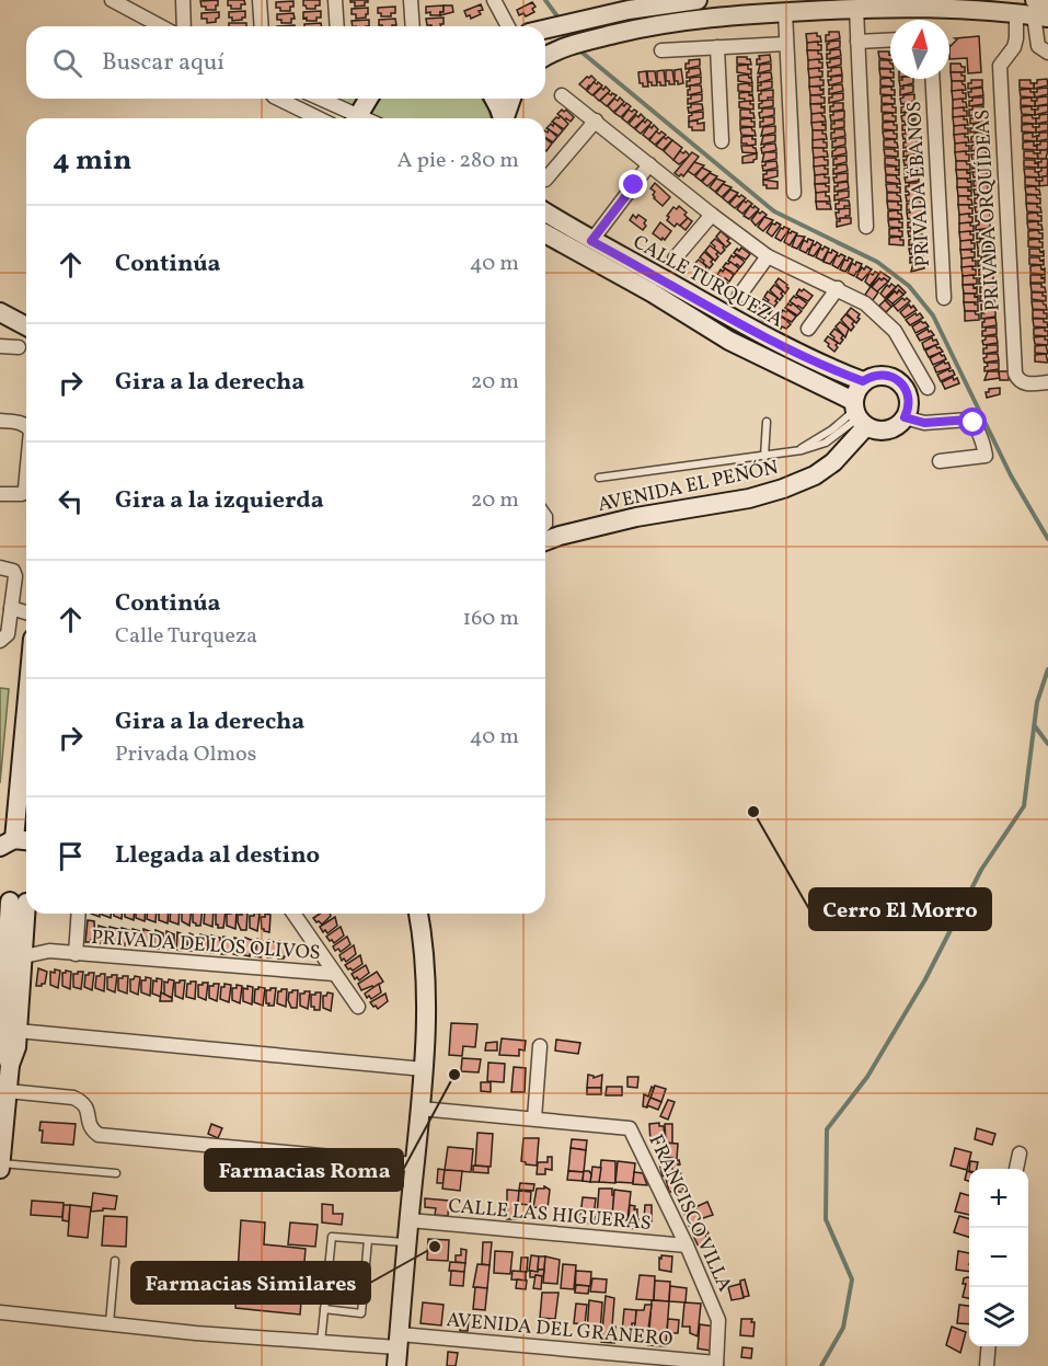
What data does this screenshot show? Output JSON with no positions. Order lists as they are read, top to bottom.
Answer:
{
  "streets": {
    "street": [
      "PRIVADA ÉBANOS",
      "PRIVADA ORQUÍDEAS",
      "CALLE TURQUEZA",
      "AVENIDA EL PEÑÓN",
      "PRIVADA DE LOS OLIVOS",
      "FRANCISCO VILLA",
      "CALLE LAS HIGUERAS",
      "AVENIDA DEL GRANERO"
    ]
  },
  "crossings": [
    ["CALLE TURQUEZA", "AVENIDA EL PEÑÓN"],
    ["FRANCISCO VILLA", "CALLE LAS HIGUERAS"],
    ["FRANCISCO VILLA", "AVENIDA DEL GRANERO"]
  ],
  "places": ["Cerro El Morro", "Farmacias Roma", "Farmacias Similares"],
  "north": "top",
  "page": {
    "search": "Buscar aquí",
    "heading": ["4 min", "A pie · 280 m"],
    "list": [
      ["Continúa", "40 m"],
      ["Gira a la derecha", "20 m"],
      ["Gira a la izquierda", "20 m"],
      ["Continúa", "Calle Turqueza", "160 m"],
      ["Gira a la derecha", "Privada Olmos", "40 m"],
      "Llegada al destino"
    ],
    "map_buttons": ["+", "−"]
  }
}
